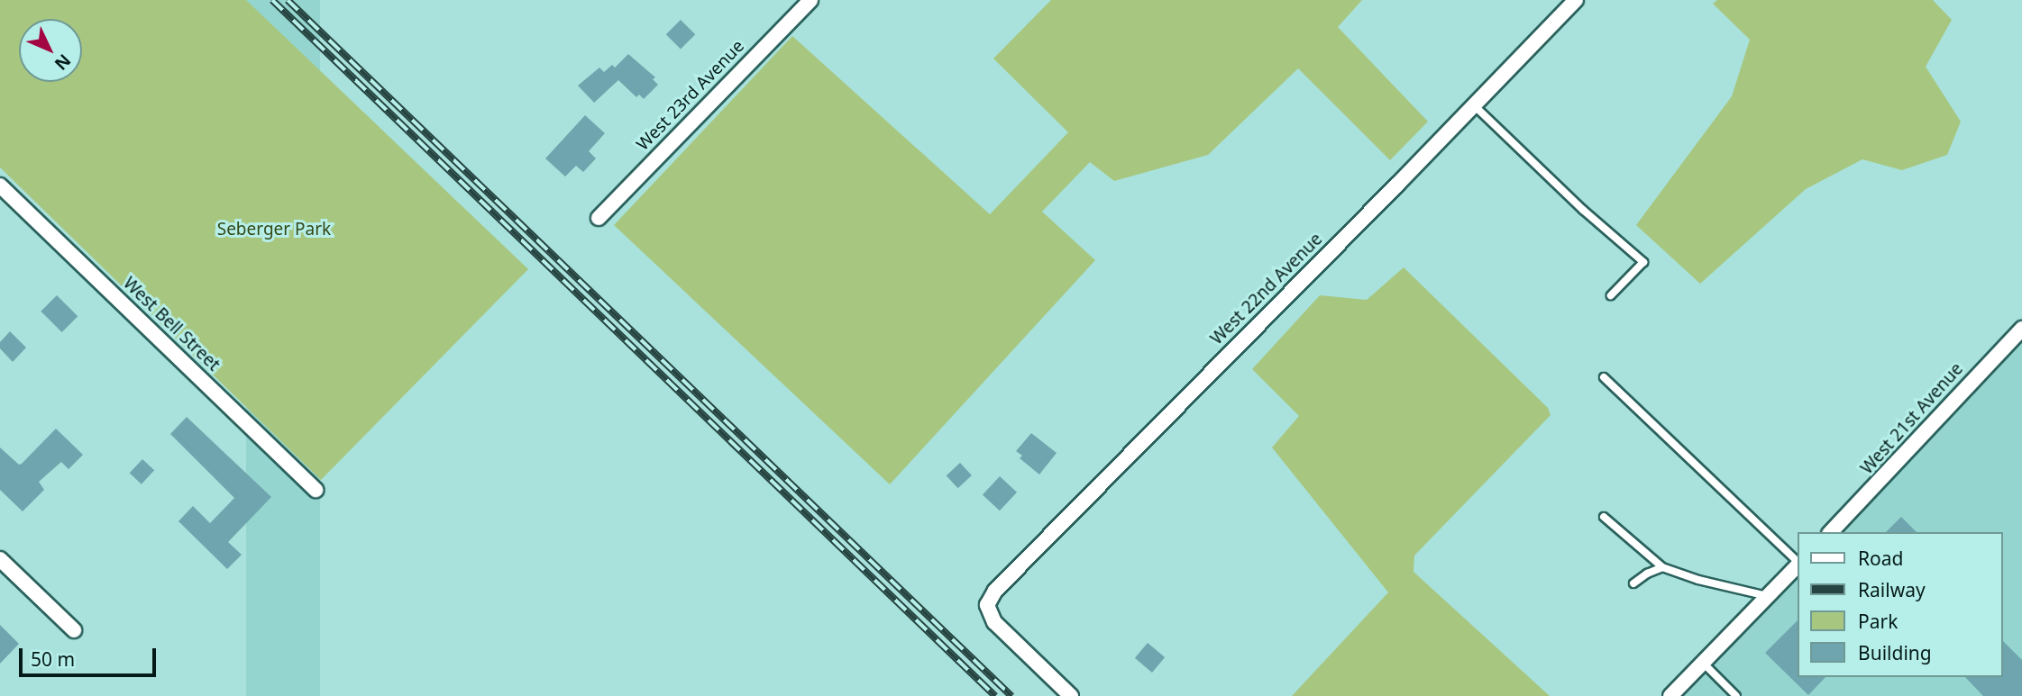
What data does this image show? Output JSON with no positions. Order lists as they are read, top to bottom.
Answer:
{
  "streets": {
    "street": [
      "West 23rd Avenue",
      "West 22nd Avenue",
      "West Bell Street",
      "West 21st Avenue"
    ]
  },
  "parks": ["Seberger Park"],
  "legend": [
    "Road",
    "Railway",
    "Park",
    "Building"
  ],
  "scale_bar": "50 m",
  "north": "bottom right"
}
